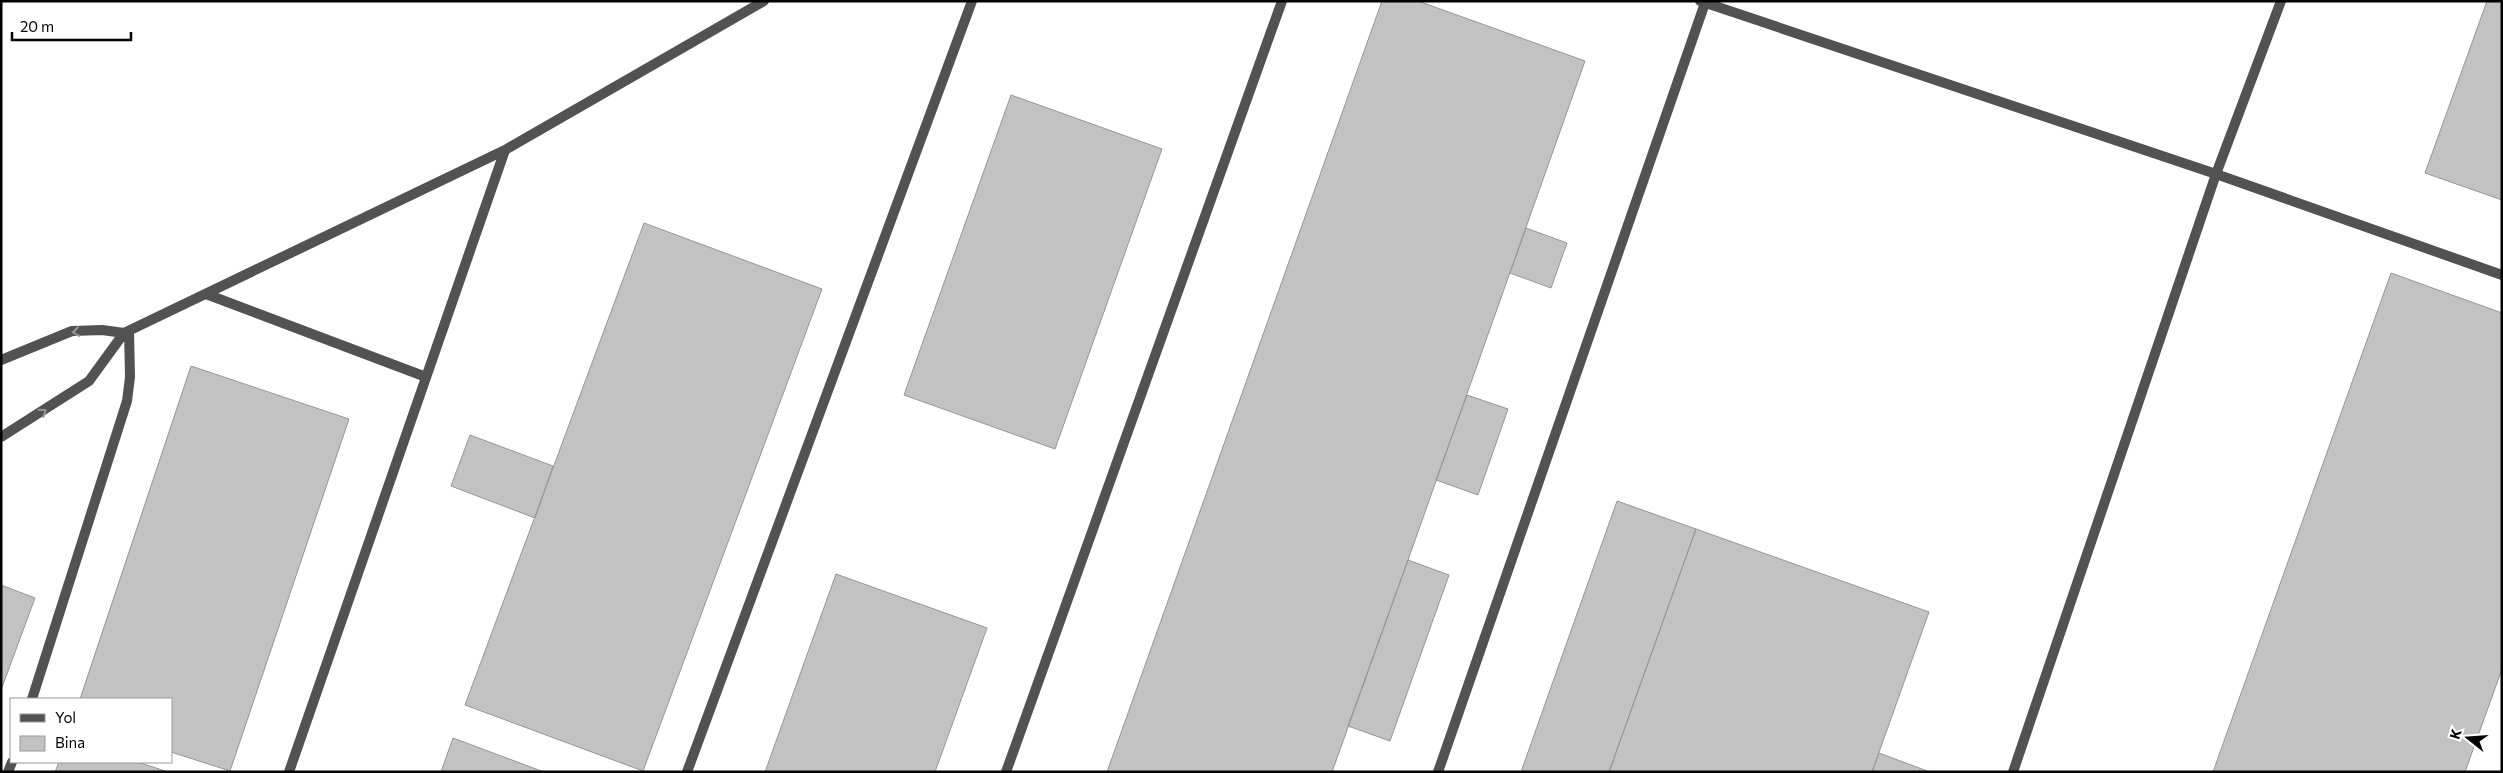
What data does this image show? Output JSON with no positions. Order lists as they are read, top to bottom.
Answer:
{
  "legend": ["Yol", "Bina"],
  "scale_bar": "20 m",
  "north": "left"
}
